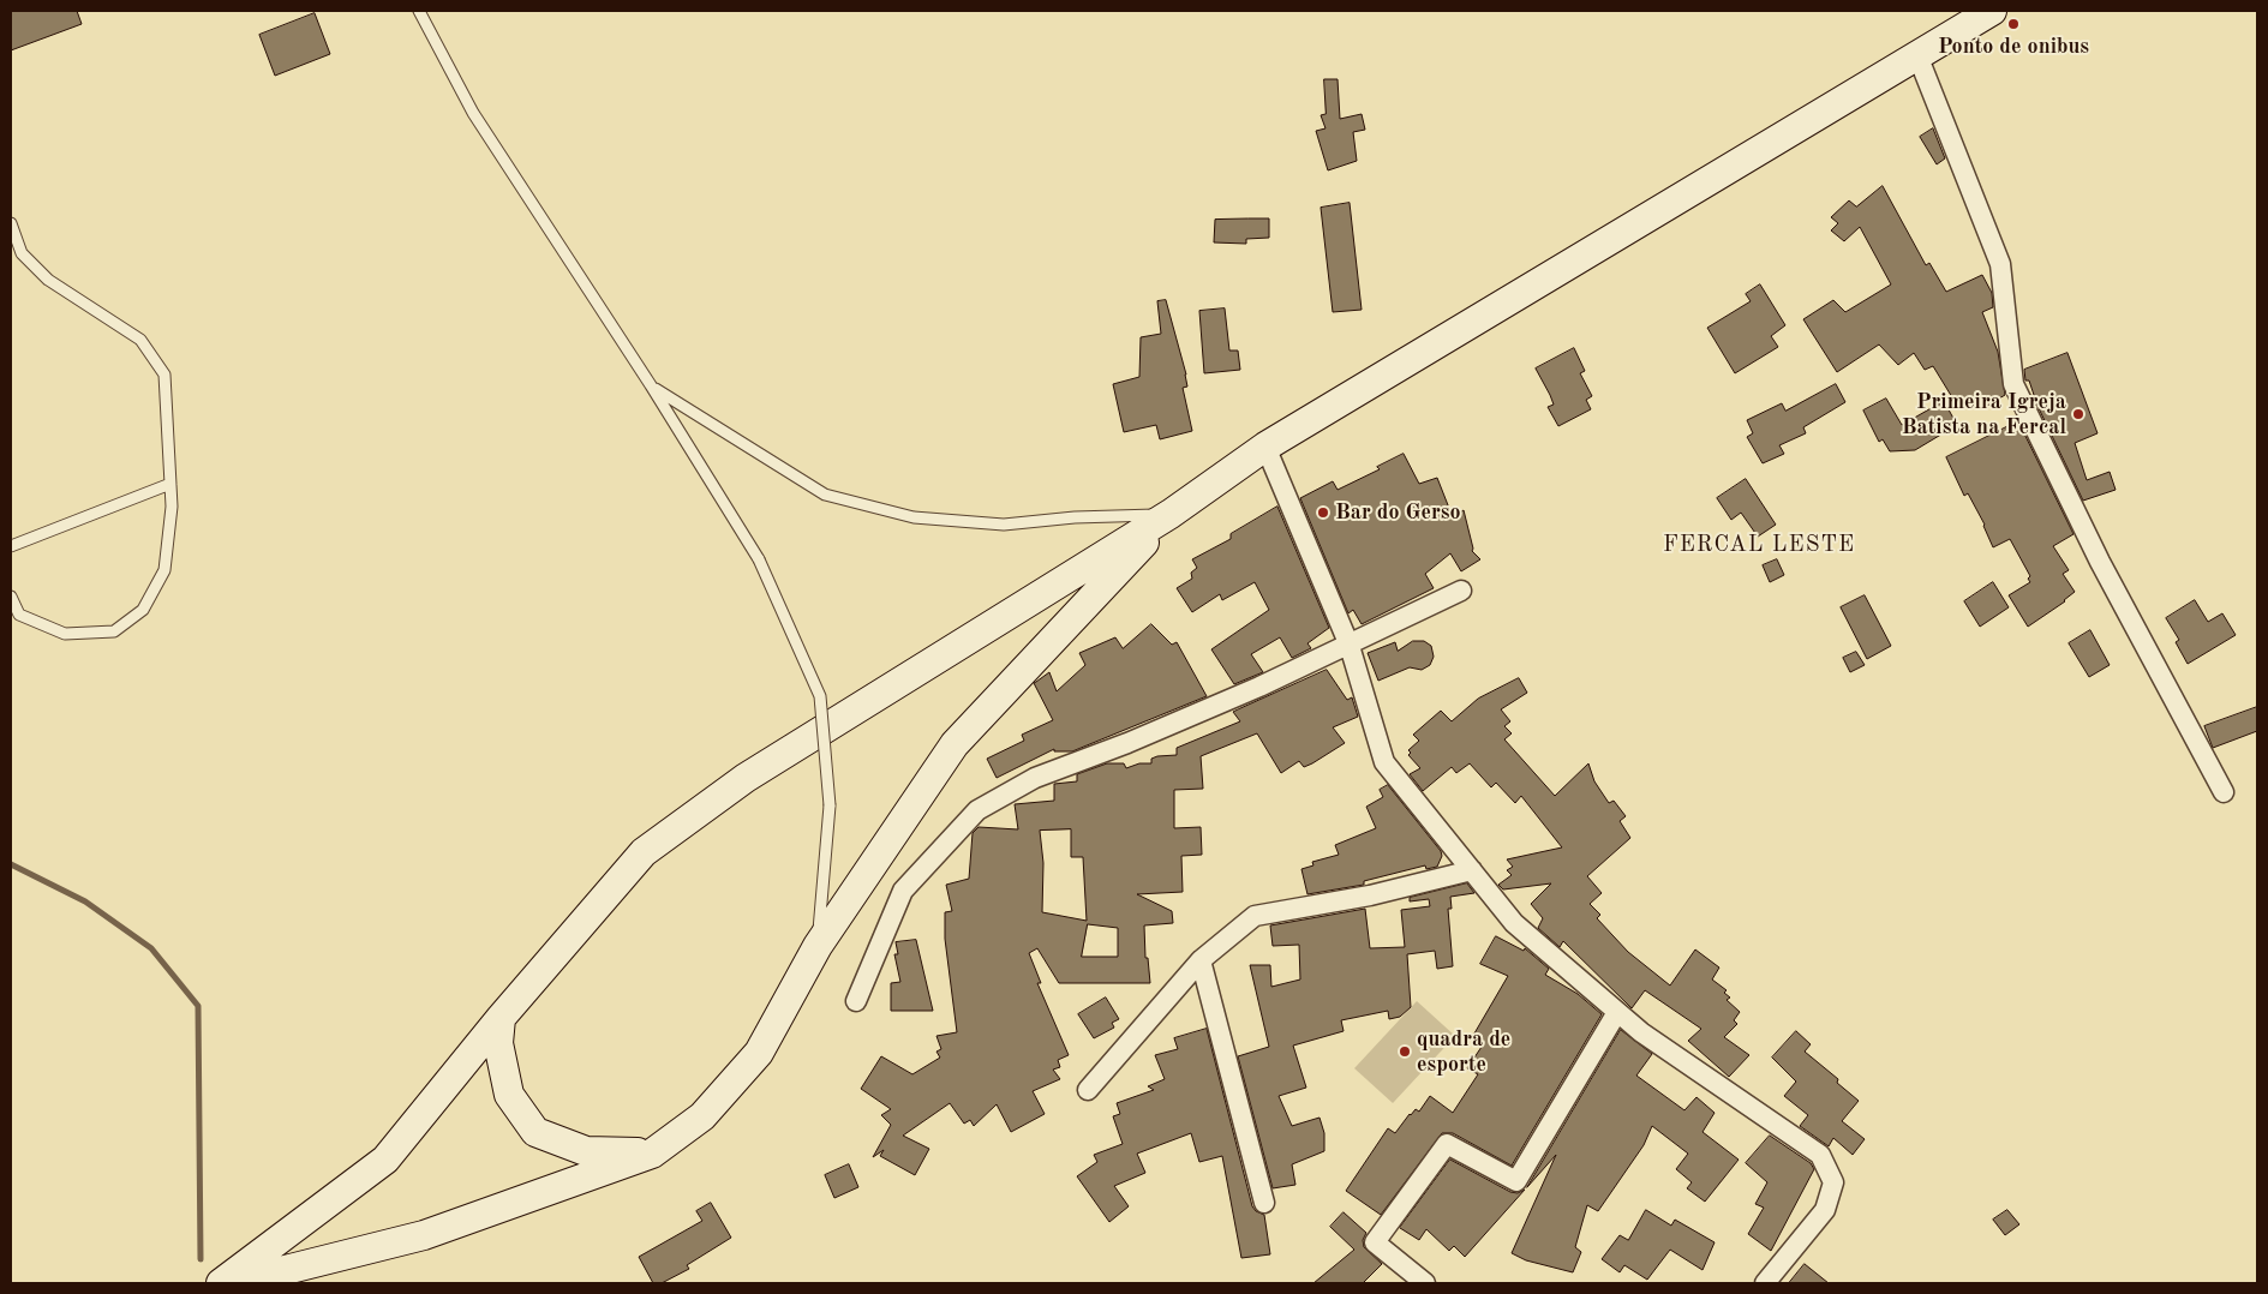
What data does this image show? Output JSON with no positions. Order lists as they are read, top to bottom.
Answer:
{
  "districts": ["FERCAL LESTE"],
  "places": [
    "Ponto de onibus",
    "Primeira Igreja Batista na Fercal",
    "Bar do Gerso",
    "quadra de esporte"
  ]
}
